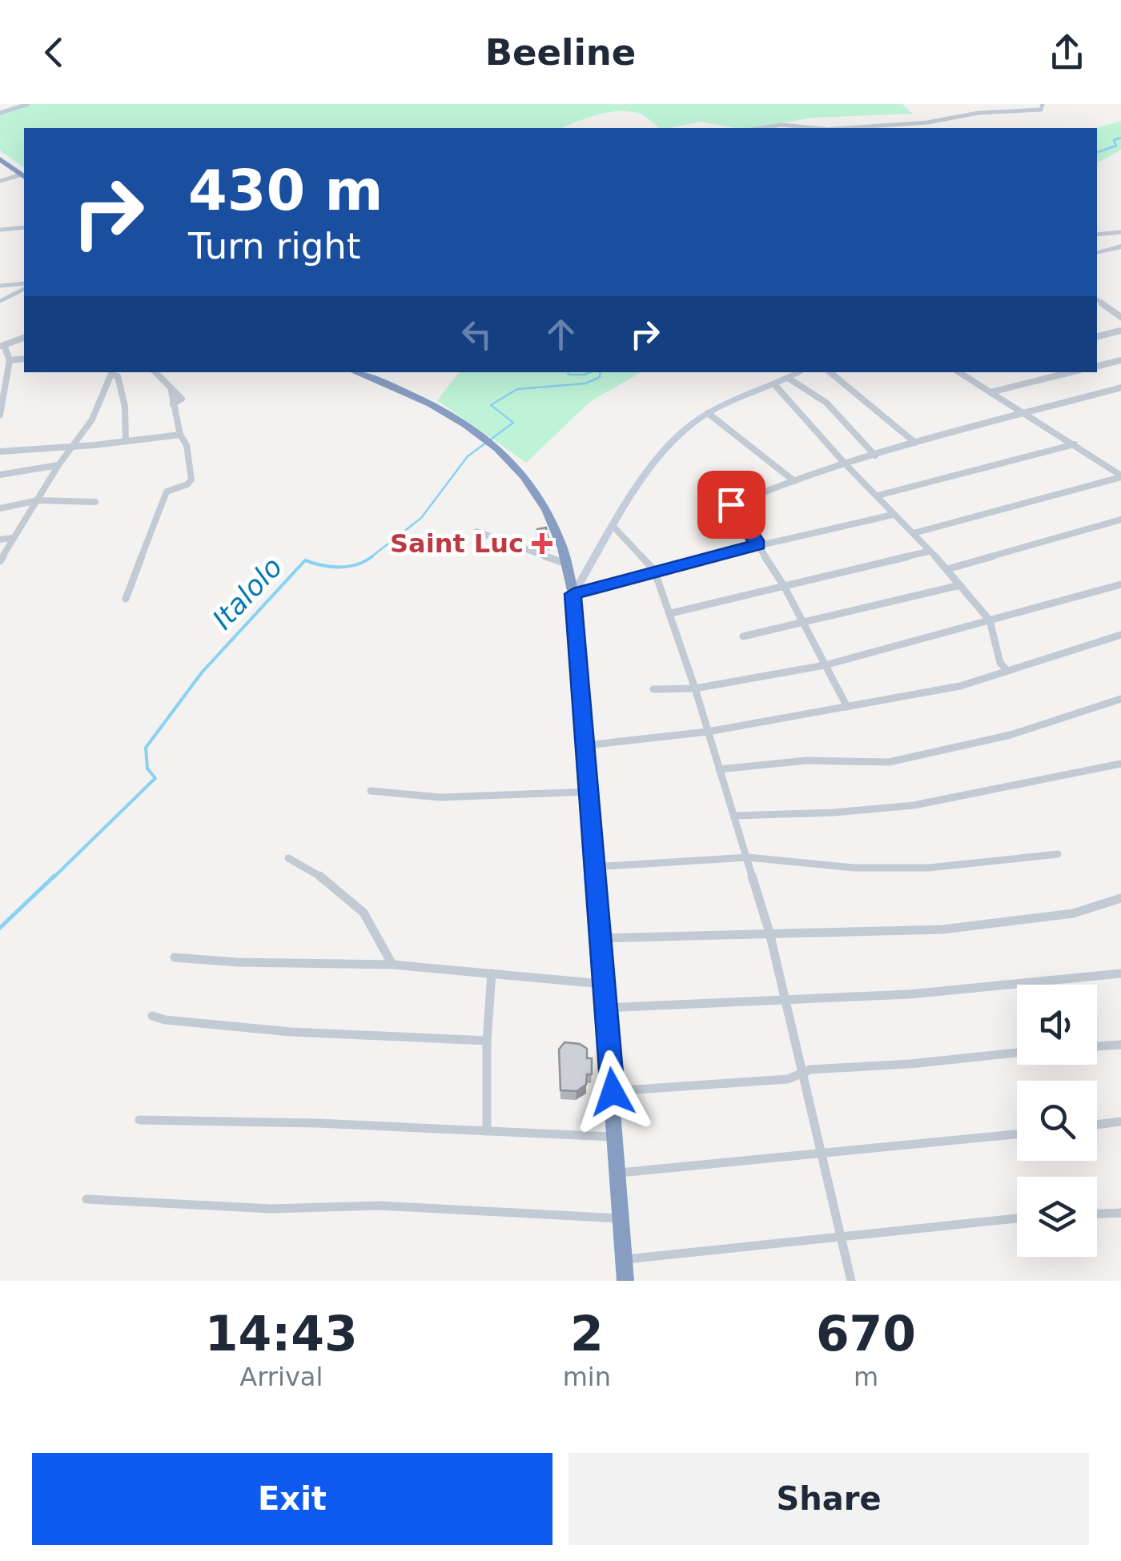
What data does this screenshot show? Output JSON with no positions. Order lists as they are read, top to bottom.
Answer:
{
  "water": ["Italolo"],
  "places": {
    "health": ["Saint Luc"]
  },
  "page": {
    "header": "Beeline",
    "turn": ["430 m", "Turn right"],
    "eta": [
      "14:43",
      "Arrival",
      "2",
      "min",
      "670",
      "m"
    ],
    "buttons": ["Exit", "Share"]
  }
}
